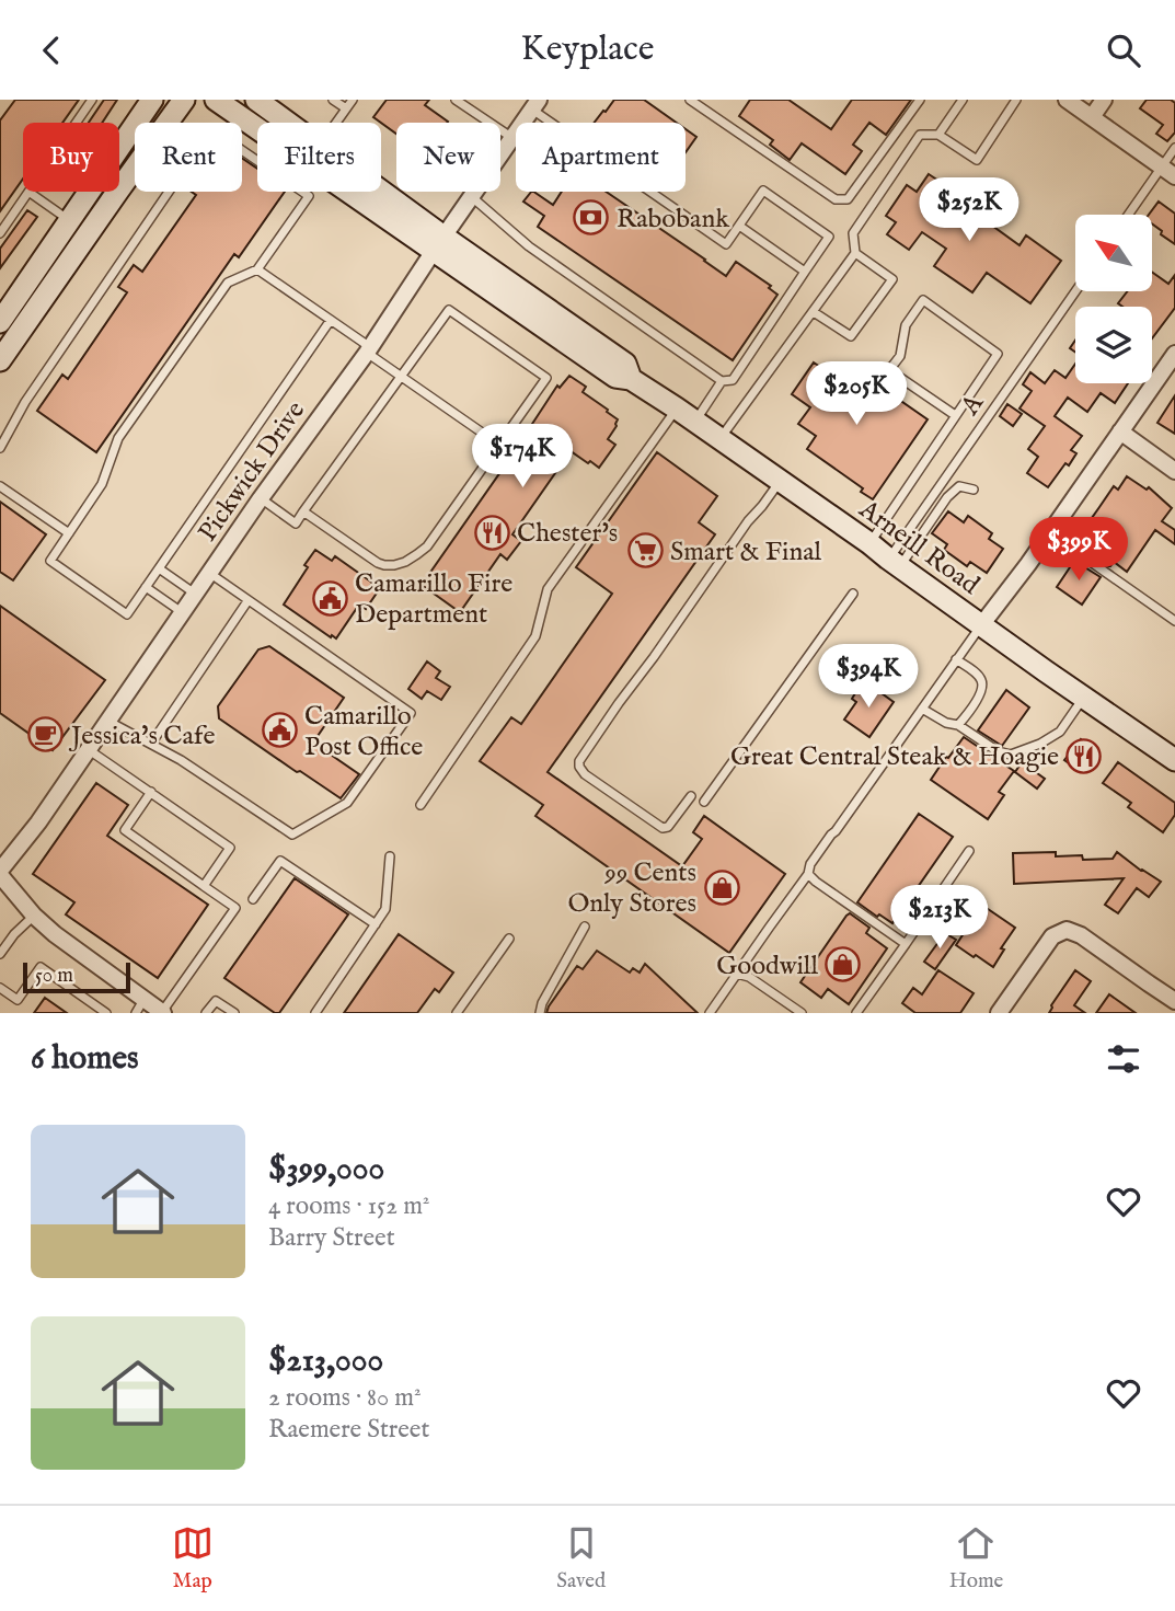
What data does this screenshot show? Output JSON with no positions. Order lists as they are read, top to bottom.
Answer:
{
  "streets": {
    "main road": ["Arneill Road"],
    "street": ["Pickwick Drive"],
    "lane": ["A"]
  },
  "crossings": [
    ["A", "Arneill Road"],
    ["Pickwick Drive", "Arneill Road"]
  ],
  "places": {
    "bank": ["Rabobank"],
    "restaurant": ["Chester's", "Great Central Steak & Hoagie"],
    "supermarket": ["Smart & Final"],
    "public building": ["Camarillo Fire Department", "Camarillo Post Office"],
    "cafe": ["Jessica's Cafe"],
    "shop": ["99 Cents Only Stores", "Goodwill"]
  },
  "scale_bar": "50 m",
  "north": "top left",
  "page": {
    "header": "Keyplace",
    "chip": [
      "Buy",
      "Rent",
      "Filters",
      "New",
      "Apartment"
    ],
    "price": [
      "$252K",
      "$205K",
      "$174K",
      "$399K",
      "$394K",
      "$213K"
    ],
    "scale": "50 m",
    "heading": "6 homes",
    "list": [
      {
        "name": "$399,000",
        "note": "4 rooms · 152 m² · Barry Street"
      },
      {
        "name": "$213,000",
        "note": "2 rooms · 80 m² · Raemere Street"
      }
    ],
    "tabs": ["Map", "Saved", "Home"]
  }
}
